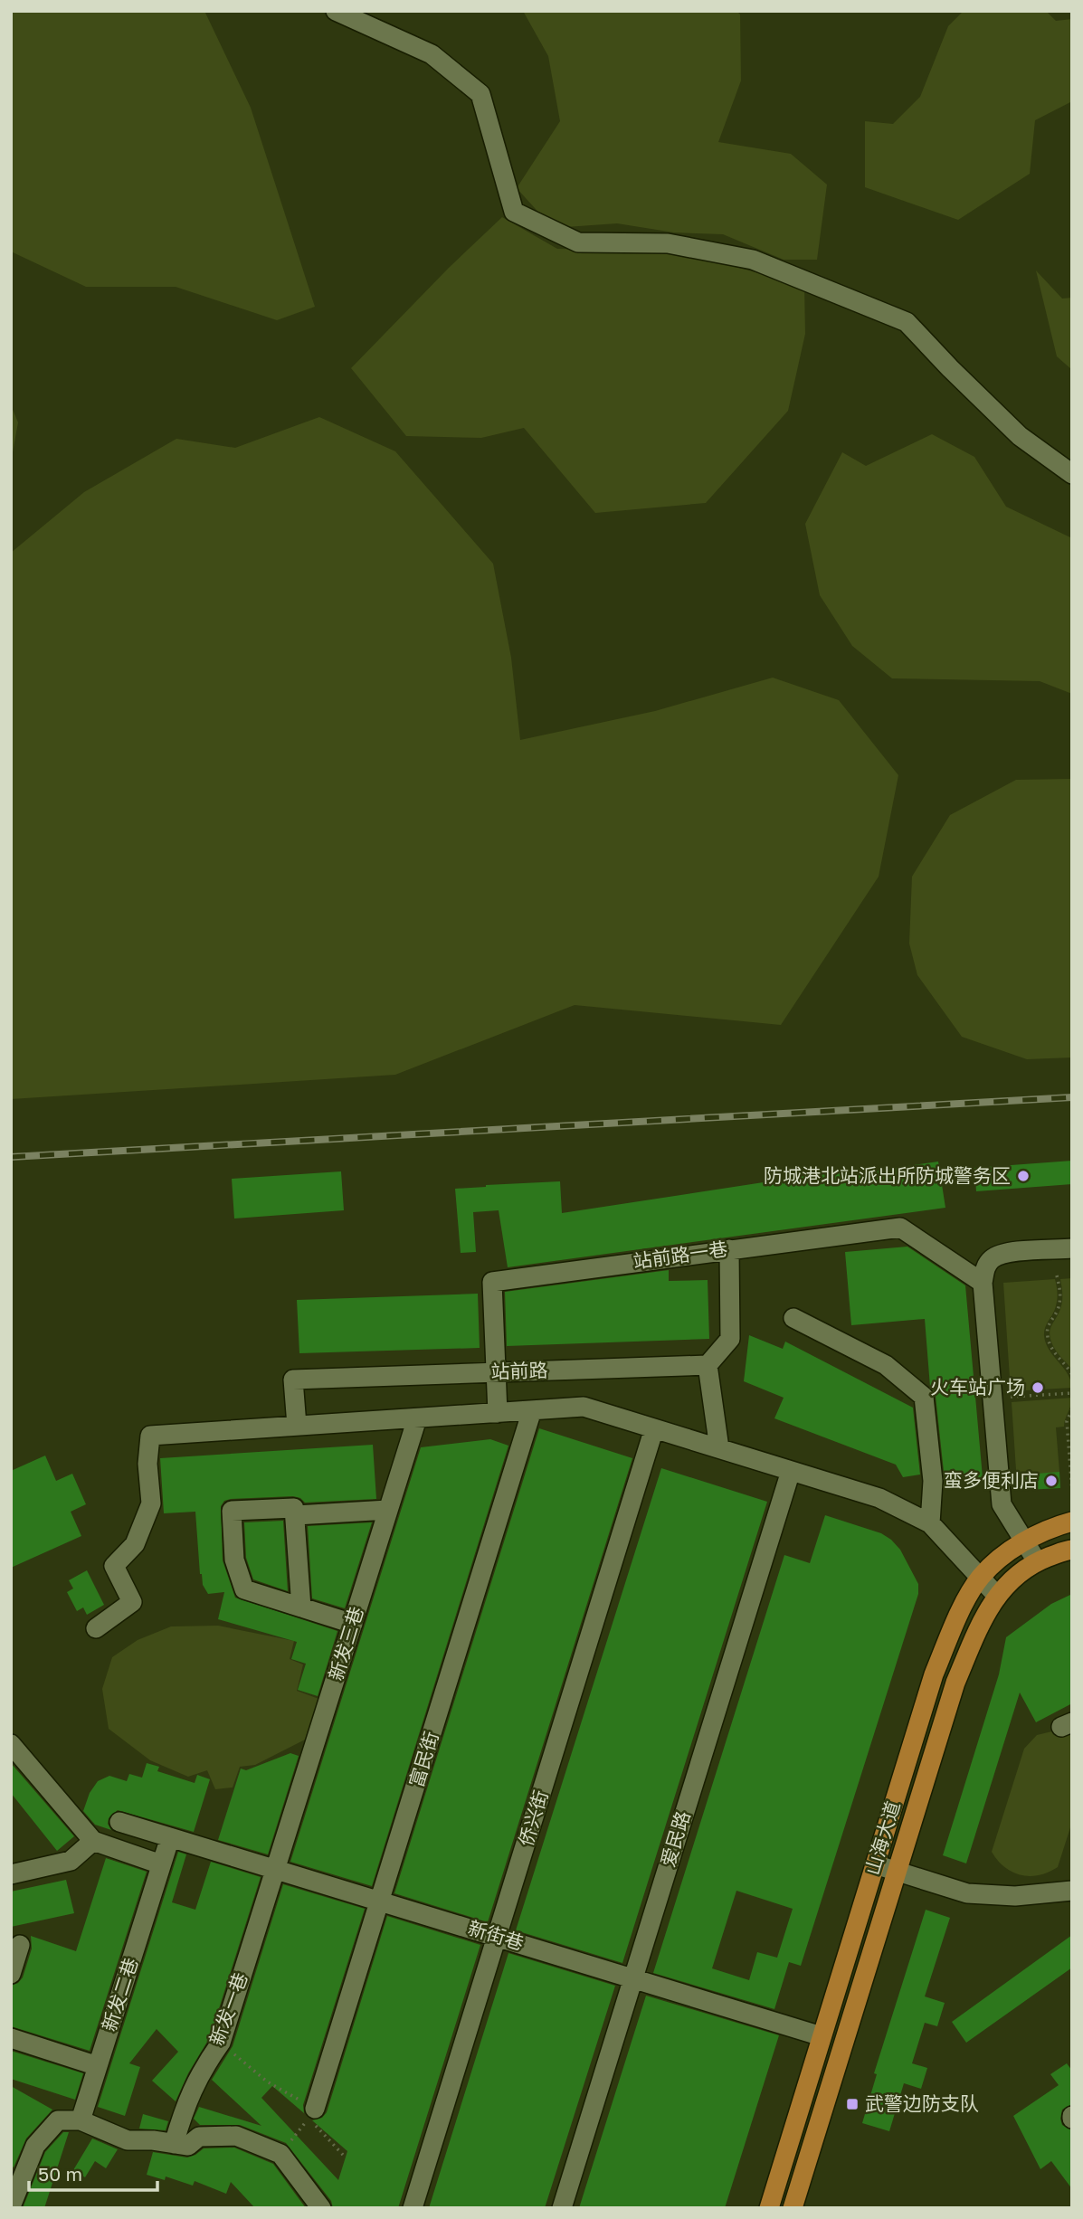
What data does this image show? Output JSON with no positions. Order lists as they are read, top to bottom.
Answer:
{
  "streets": {
    "main road": ["山海大道"],
    "street": [
      "站前路一巷",
      "站前路",
      "新发三巷",
      "富民街",
      "侨兴街",
      "爱民路",
      "新街巷",
      "新发二巷",
      "新发一巷"
    ]
  },
  "crossings": [
    ["站前路一巷", "站前路"],
    ["站前路", "新发三巷"],
    ["站前路", "富民街"],
    ["站前路", "侨兴街"],
    ["站前路", "山海大道"],
    ["站前路", "爱民路"],
    ["新发三巷", "新街巷"],
    ["新发三巷", "新发一巷"],
    ["富民街", "新街巷"],
    ["侨兴街", "新街巷"],
    ["山海大道", "新街巷"],
    ["爱民路", "新街巷"],
    ["新街巷", "新发二巷"],
    ["新街巷", "新发一巷"]
  ],
  "places": {
    "other": ["防城港北站派出所防城警务区", "火车站广场", "蛮多便利店"],
    "transit": ["武警边防支队"]
  },
  "scale_bar": "50 m"
}
